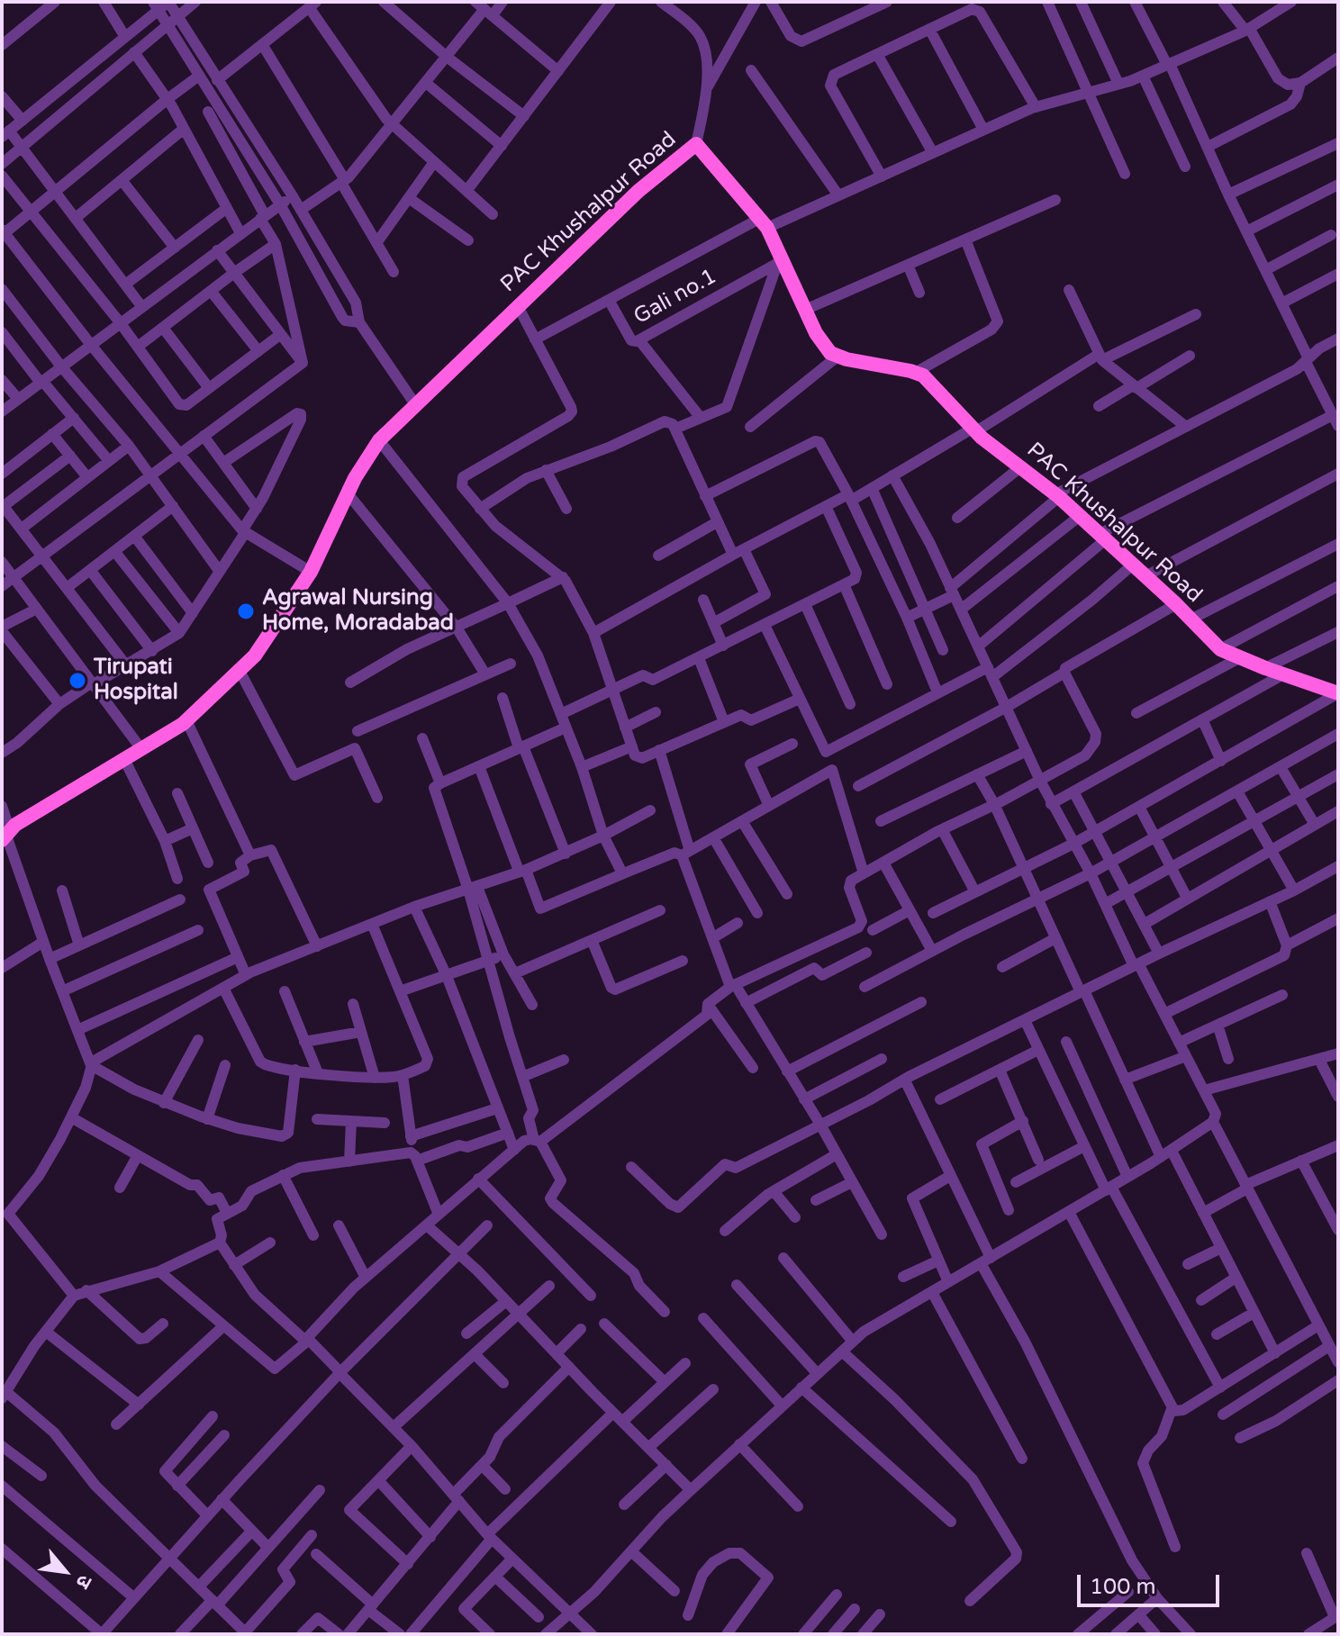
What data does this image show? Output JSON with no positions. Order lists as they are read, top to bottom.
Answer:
{
  "streets": {
    "main road": ["PAC Khushalpur Road"],
    "street": ["Gali no.1"]
  },
  "crossings": [
    ["PAC Khushalpur Road", "Gali no.1"]
  ],
  "places": ["Agrawal Nursing Home, Moradabad", "Tirupati Hospital"],
  "scale_bar": "100 m",
  "north": "bottom right"
}
